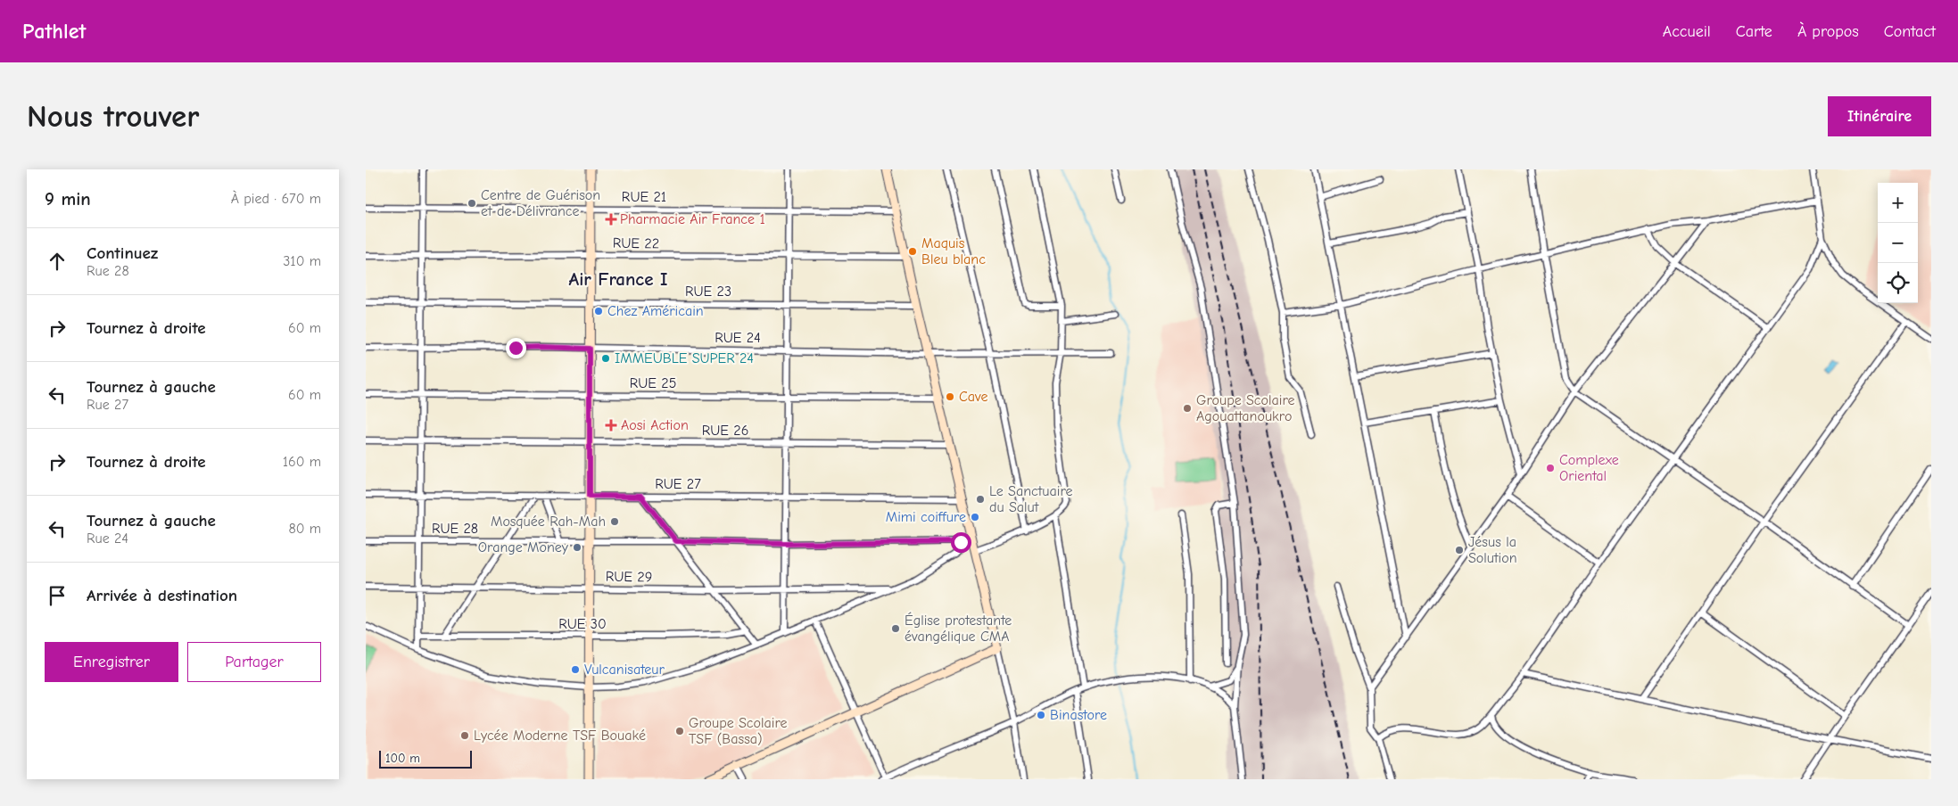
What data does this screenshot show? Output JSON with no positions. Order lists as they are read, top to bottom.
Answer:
{
  "streets": {
    "street": [
      "RUE 21",
      "RUE 22",
      "RUE 23",
      "RUE 24",
      "RUE 25",
      "RUE 26",
      "RUE 27",
      "RUE 28",
      "RUE 29",
      "RUE 30"
    ]
  },
  "districts": ["Air France I"],
  "places": {
    "other": [
      "Centre de Guérison et de Délivrance",
      "Maquis Bleu blanc",
      "Chez Américain",
      "IMMEUBLE SUPER 24",
      "Cave",
      "Groupe Scolaire Agouattanoukro",
      "Complexe Oriental",
      "Le Sanctuaire du Salut",
      "Mimi coiffure",
      "Mosquée Rah-Mah",
      "Orange Money",
      "Jésus la Solution",
      "Église protestante évangélique CMA",
      "Vulcanisateur",
      "Binastore",
      "Groupe Scolaire TSF (Bassa)",
      "Lycée Moderne TSF Bouaké"
    ],
    "health": ["Pharmacie Air France 1", "Aosi Action"]
  },
  "scale_bar": "100 m",
  "page": {
    "header": "Pathlet",
    "nav": [
      "Accueil",
      "Carte",
      "À propos",
      "Contact"
    ],
    "buttons": [
      "Itinéraire",
      ["Enregistrer", "Partager"]
    ],
    "title": "Nous trouver",
    "heading": ["9 min", "À pied · 670 m"],
    "map_buttons": ["+", "−"],
    "list": [
      ["Continuez", "Rue 28", "310 m"],
      ["Tournez à droite", "60 m"],
      ["Tournez à gauche", "Rue 27", "60 m"],
      ["Tournez à droite", "160 m"],
      ["Tournez à gauche", "Rue 24", "80 m"],
      "Arrivée à destination"
    ],
    "scale": "100 m"
  }
}
